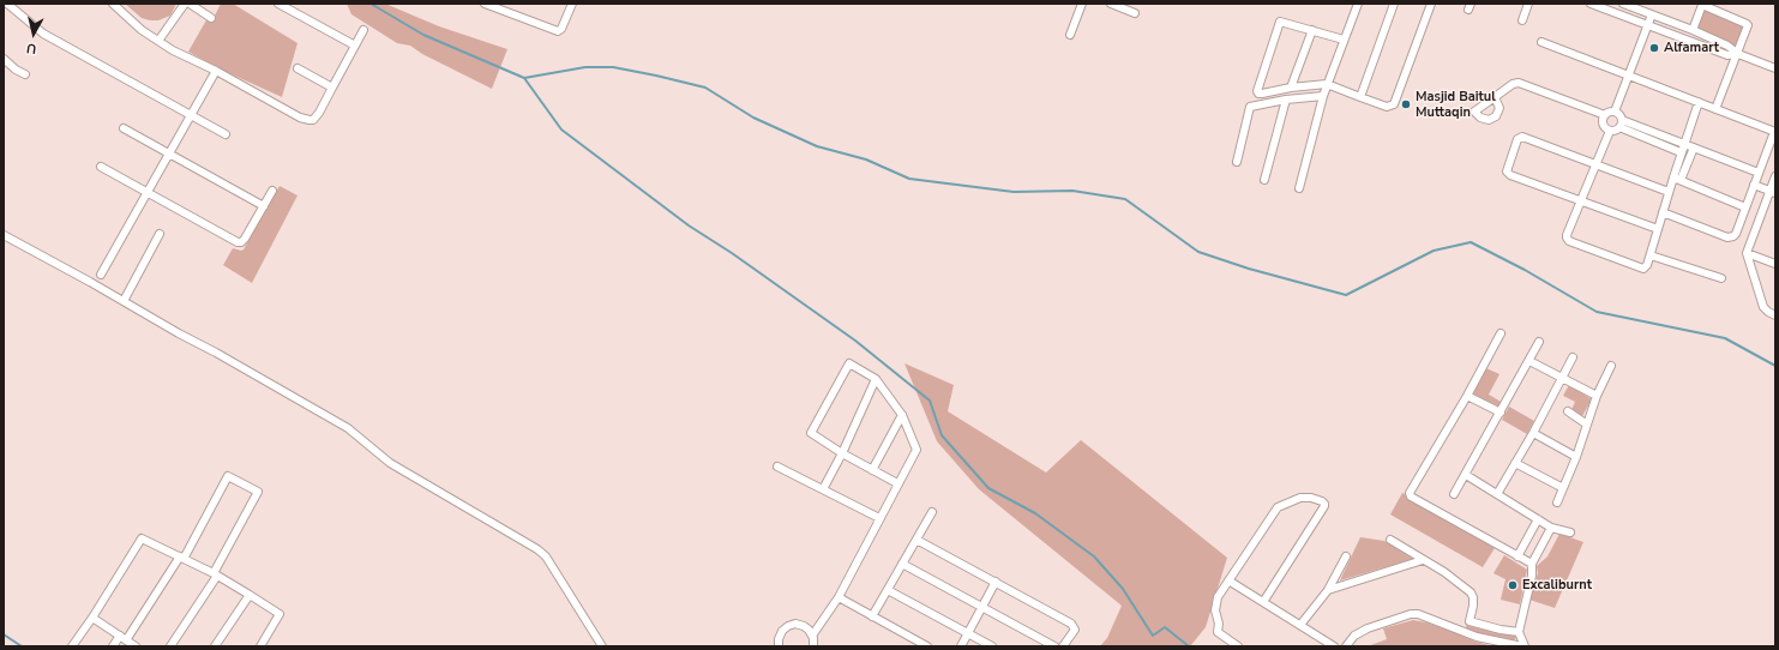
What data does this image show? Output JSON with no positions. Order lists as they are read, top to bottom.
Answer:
{
  "places": ["Alfamart", "Masjid Baitul Muttaqin", "Excaliburnt"],
  "north": "bottom"
}
